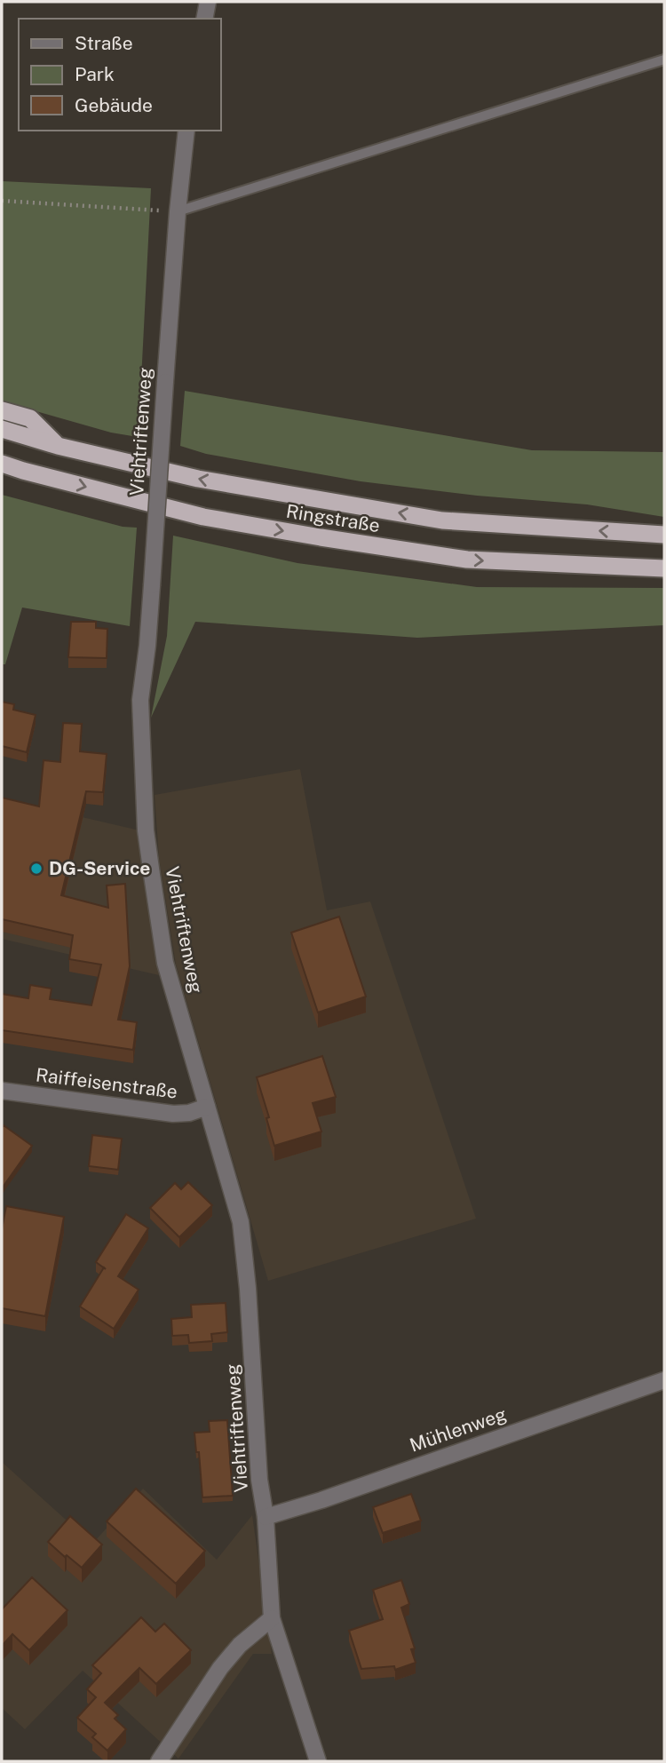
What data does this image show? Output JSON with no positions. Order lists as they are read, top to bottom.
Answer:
{
  "streets": {
    "highway": ["Ringstraße"],
    "street": ["Viehtriftenweg", "Raiffeisenstraße", "Mühlenweg"]
  },
  "crossings": [
    ["Viehtriftenweg", "Raiffeisenstraße"],
    ["Viehtriftenweg", "Mühlenweg"]
  ],
  "places": ["DG-Service"],
  "legend": ["Straße", "Park", "Gebäude"]
}
